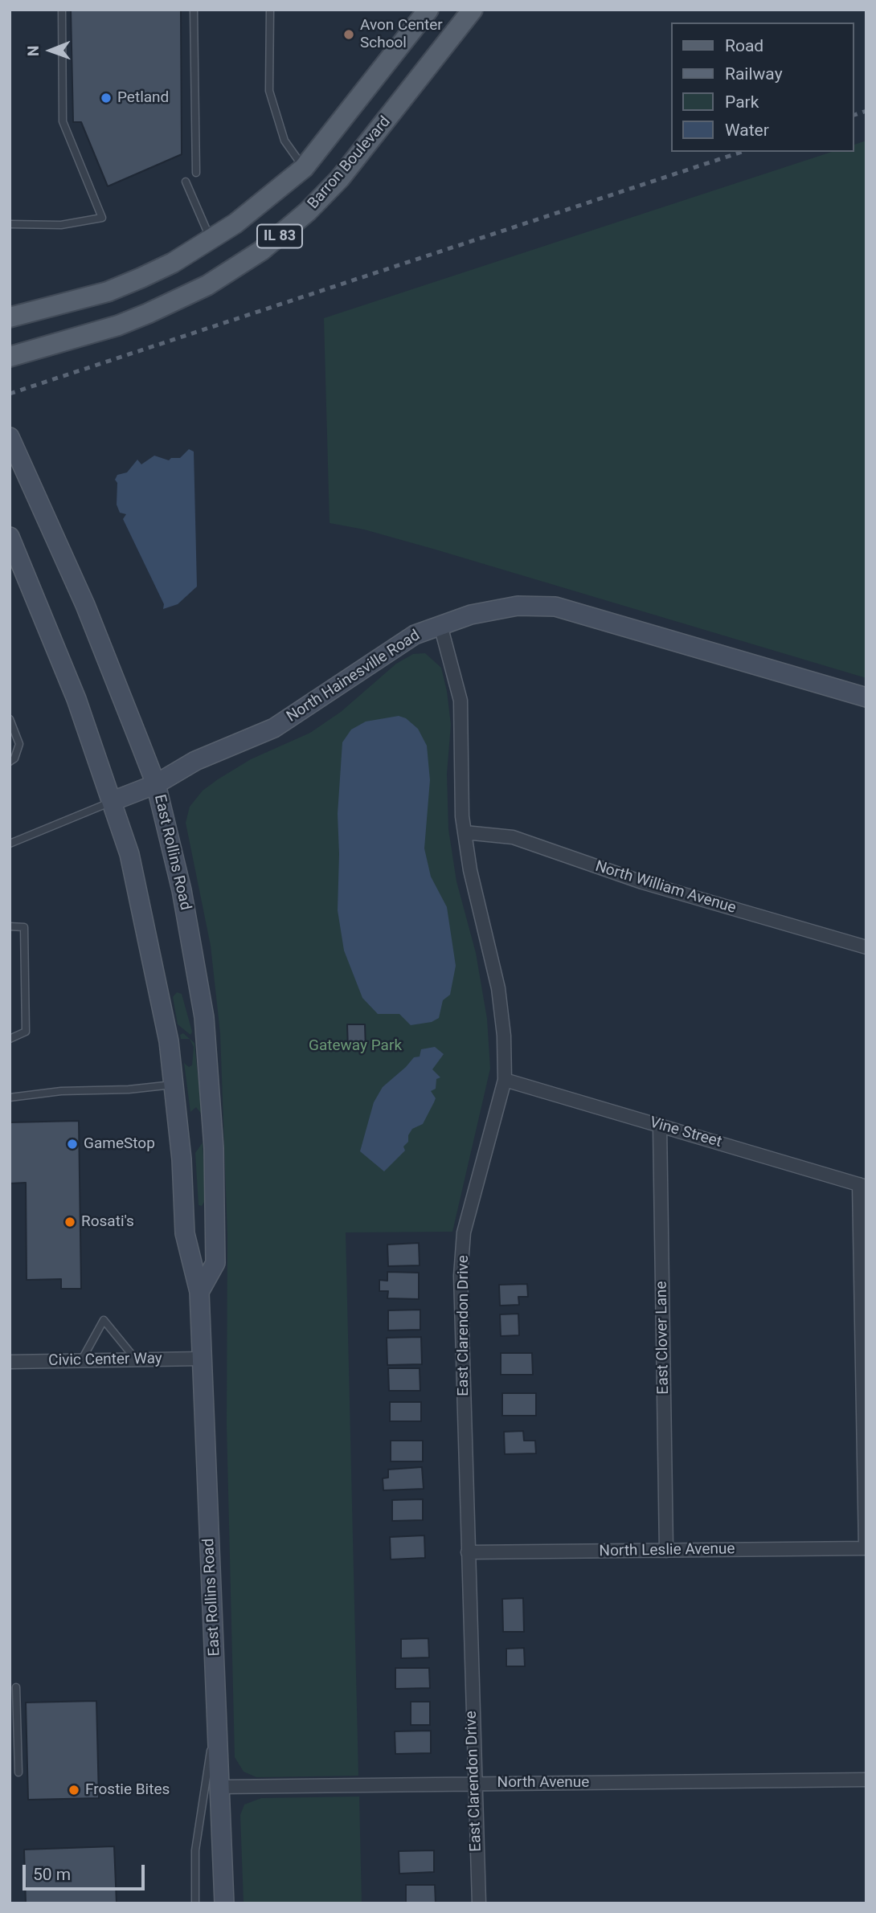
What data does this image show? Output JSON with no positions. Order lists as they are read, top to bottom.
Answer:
{
  "streets": {
    "main road": [
      "Barron Boulevard",
      "IL 83",
      "North Hainesville Road",
      "East Rollins Road"
    ],
    "street": [
      "North William Avenue",
      "Vine Street",
      "East Clarendon Drive",
      "East Clover Lane",
      "Civic Center Way",
      "North Leslie Avenue",
      "North Avenue"
    ]
  },
  "crossings": [
    ["North Hainesville Road", "East Rollins Road"],
    ["North Hainesville Road", "East Clarendon Drive"],
    ["East Rollins Road", "Civic Center Way"],
    ["East Rollins Road", "North Avenue"],
    ["North William Avenue", "East Clarendon Drive"],
    ["Vine Street", "East Clarendon Drive"],
    ["Vine Street", "East Clover Lane"],
    ["East Clarendon Drive", "North Leslie Avenue"],
    ["East Clarendon Drive", "North Avenue"],
    ["East Clover Lane", "North Leslie Avenue"]
  ],
  "parks": ["Gateway Park"],
  "places": [
    "Avon Center School",
    "Petland",
    "GameStop",
    "Rosati's",
    "Frostie Bites"
  ],
  "legend": [
    "Road",
    "Railway",
    "Park",
    "Water"
  ],
  "scale_bar": "50 m",
  "north": "left"
}
